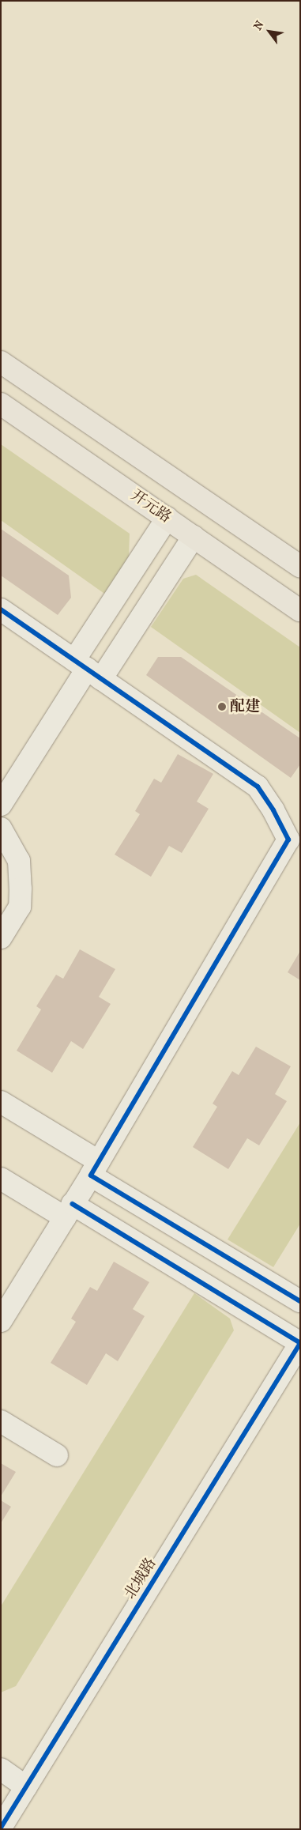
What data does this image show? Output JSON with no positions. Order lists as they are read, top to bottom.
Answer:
{
  "streets": {
    "main road": ["开元路"],
    "street": ["北城路"]
  },
  "places": ["配建"],
  "north": "top left"
}
